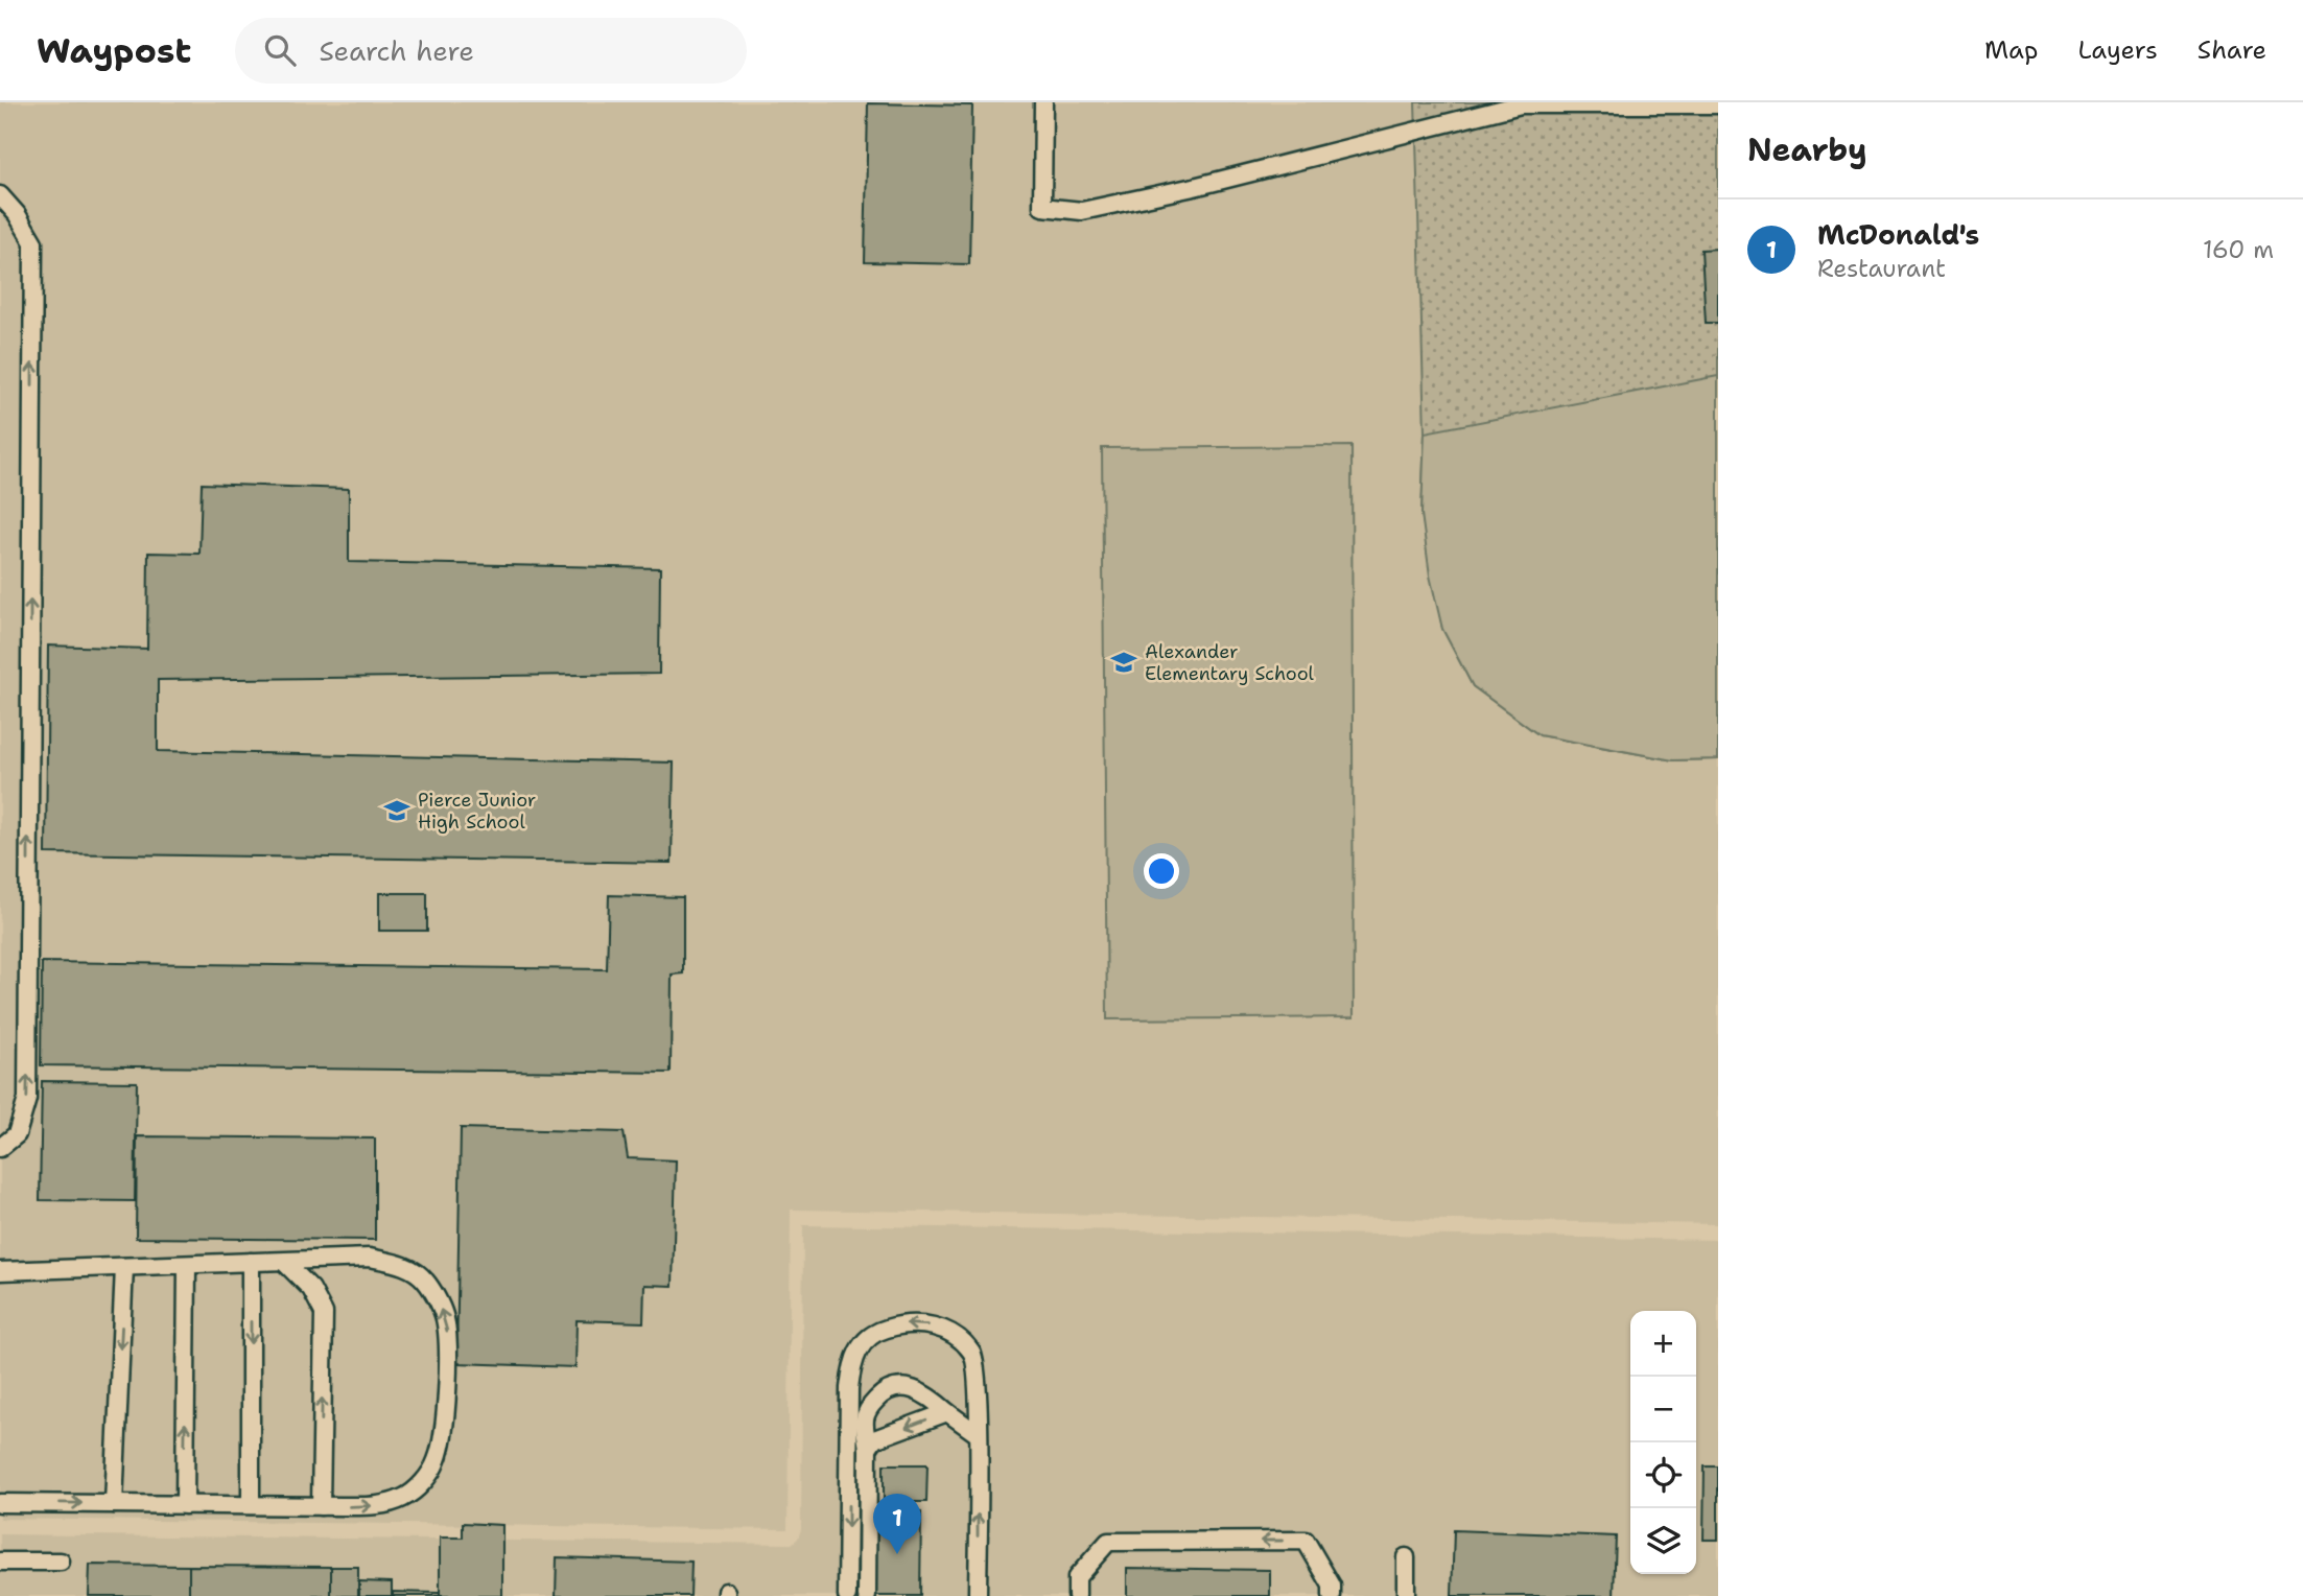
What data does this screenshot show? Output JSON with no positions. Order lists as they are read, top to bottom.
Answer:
{
  "places": {
    "school or university": ["Alexander Elementary School", "Pierce Junior High School"]
  },
  "page": {
    "header": "Waypost",
    "search": "Search here",
    "nav": ["Map", "Layers", "Share"],
    "heading": "Nearby",
    "list": [
      {
        "mark": "1",
        "name": "McDonald's",
        "note": "Restaurant",
        "value": "160 m"
      }
    ],
    "map_buttons": ["+", "−"],
    "pins": "1"
  }
}
